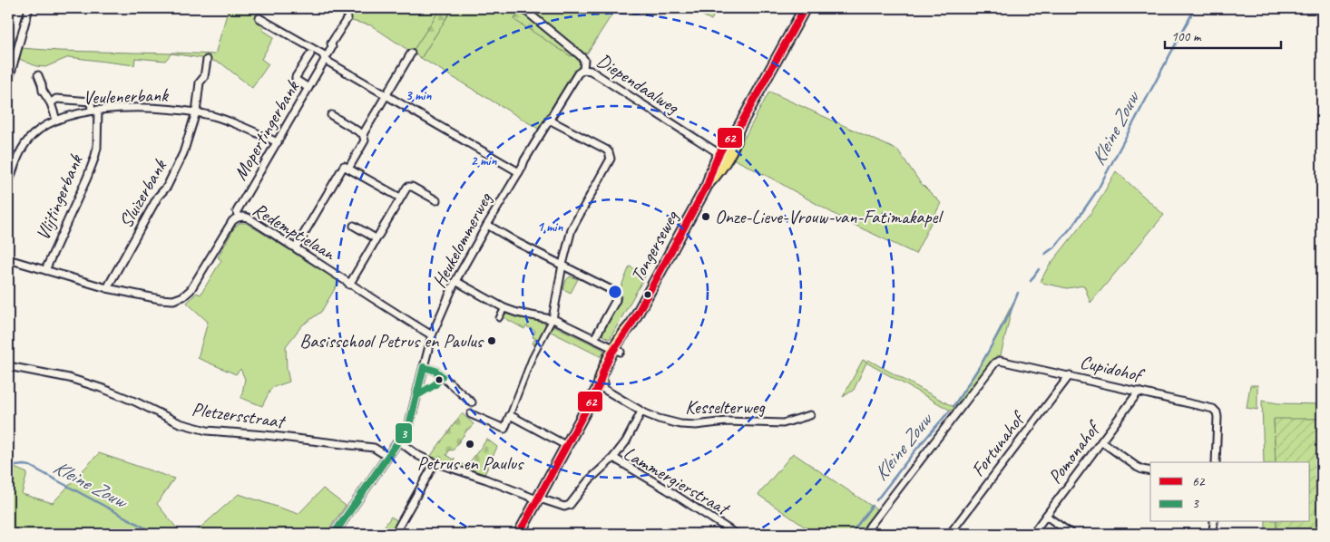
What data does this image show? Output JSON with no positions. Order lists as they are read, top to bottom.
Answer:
{
  "streets": {
    "main road": ["Tongerseweg"],
    "street": [
      "Diependaalweg",
      "Veulenerbank",
      "Mopertingerbank",
      "Sluizerbank",
      "Vlijtingerbank",
      "Redemptielaan",
      "Heukelommerweg",
      "Cupidohof",
      "Kesselterweg",
      "Pletzersstraat",
      "Fortunahof",
      "Pomonahof",
      "Lammergierstraat"
    ]
  },
  "crossings": [
    ["Diependaalweg", "Heukelommerweg"],
    ["Diependaalweg", "Tongerseweg"],
    ["Veulenerbank", "Mopertingerbank"],
    ["Veulenerbank", "Sluizerbank"],
    ["Veulenerbank", "Vlijtingerbank"],
    ["Mopertingerbank", "Redemptielaan"],
    ["Sluizerbank", "Redemptielaan"],
    ["Vlijtingerbank", "Redemptielaan"],
    ["Redemptielaan", "Heukelommerweg"],
    ["Heukelommerweg", "Pletzersstraat"],
    ["Tongerseweg", "Kesselterweg"],
    ["Tongerseweg", "Lammergierstraat"],
    ["Cupidohof", "Fortunahof"],
    ["Cupidohof", "Pomonahof"]
  ],
  "water": ["Kleine Zouw"],
  "places": ["Onze-Lieve-Vrouw-van-Fatimakapel", "Basisschool Petrus en Paulus", "Petrus en Paulus"],
  "lines": ["transit line 62", "transit line 3"],
  "legend": ["62", "3"],
  "scale_bar": "100 m",
  "rings": ["3 min", "2 min", "1 min"]
}
